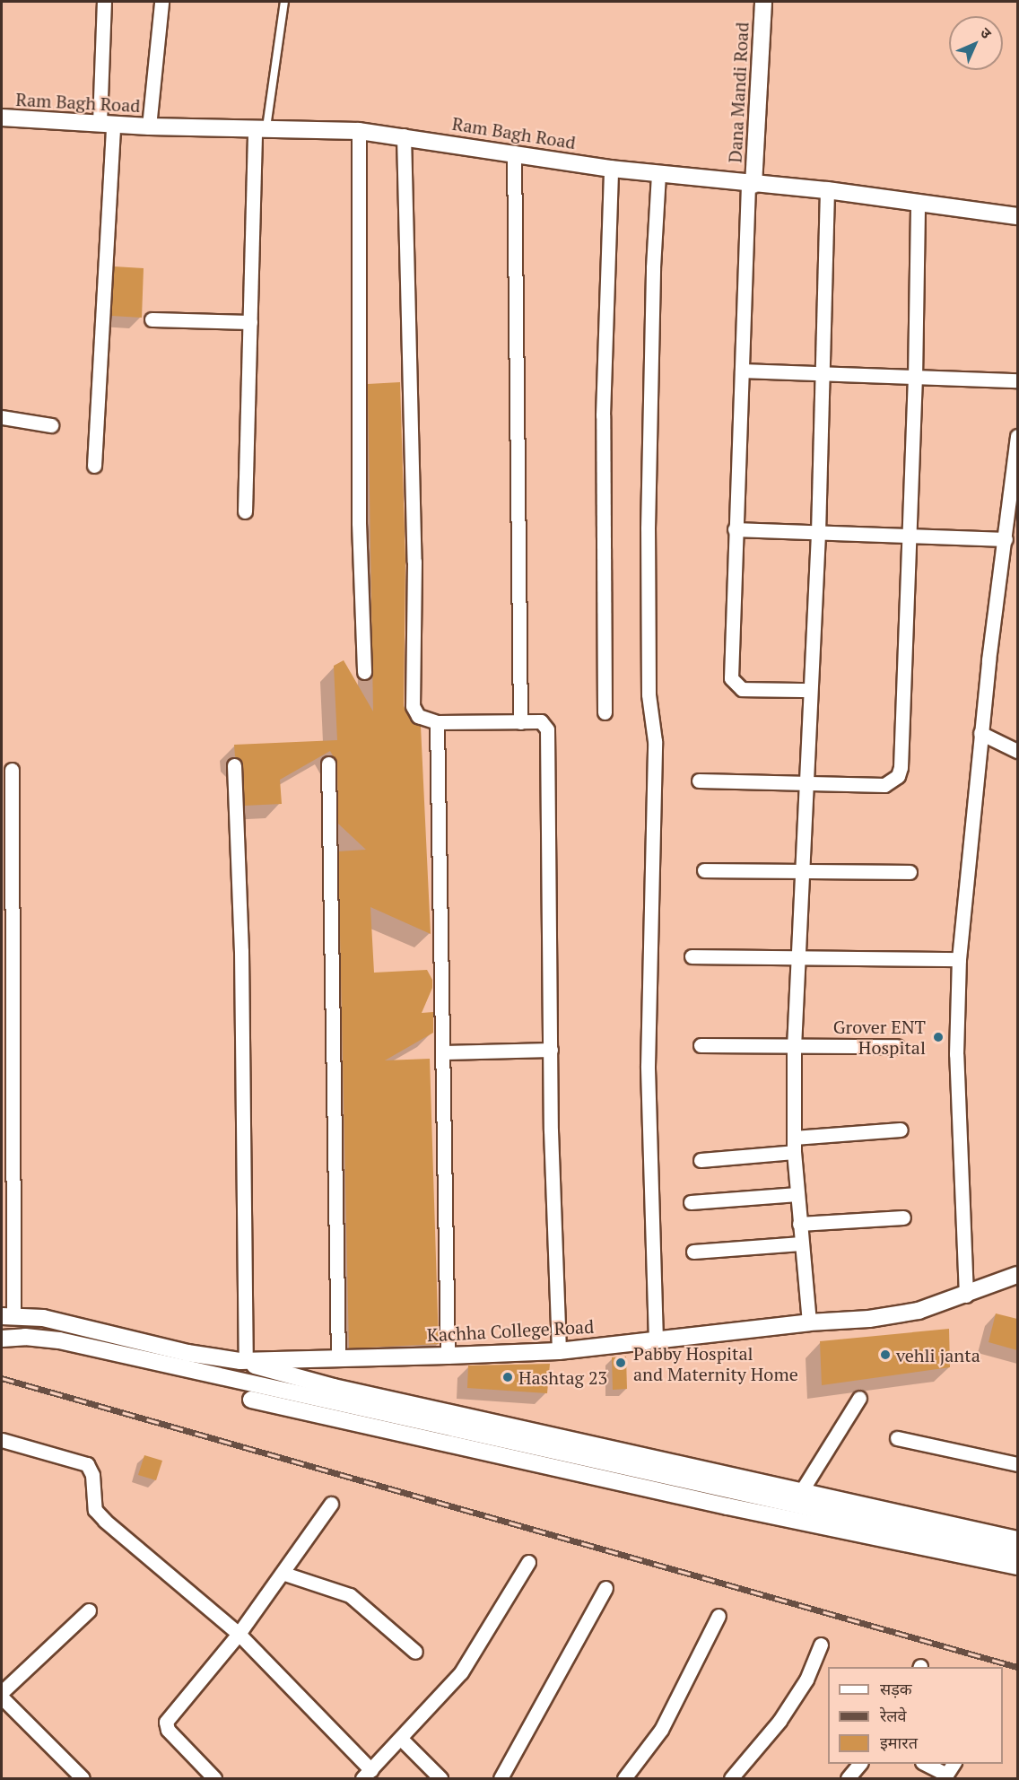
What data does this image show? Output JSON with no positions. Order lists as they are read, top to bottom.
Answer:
{
  "streets": {
    "street": ["Dana Mandi Road", "Ram Bagh Road", "Kachha College Road"]
  },
  "crossings": [
    ["Dana Mandi Road", "Ram Bagh Road"]
  ],
  "places": [
    "Grover ENT Hospital",
    "vehli janta",
    "Pabby Hospital and Maternity Home",
    "Hashtag 23"
  ],
  "legend": ["सड़क", "रेलवे", "इमारत"],
  "north": "top right"
}
